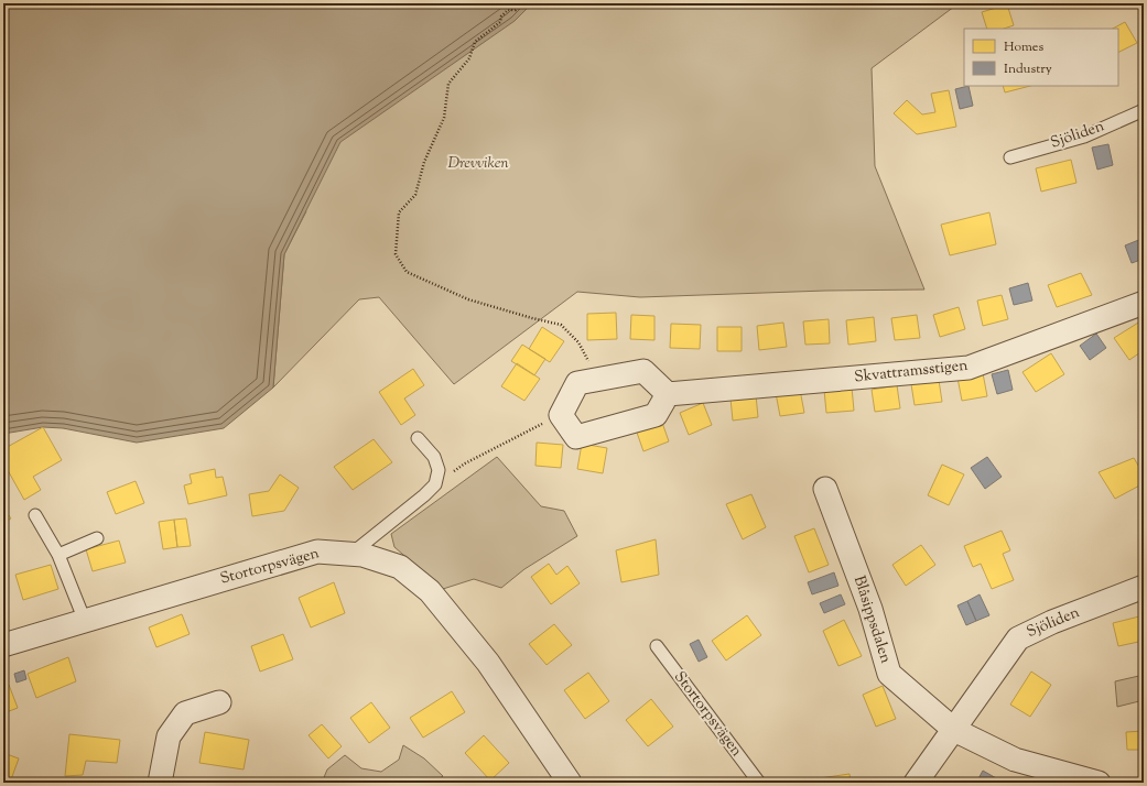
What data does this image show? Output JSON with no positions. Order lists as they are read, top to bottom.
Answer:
{
  "streets": {
    "street": [
      "Sjöliden",
      "Skvattramsstigen",
      "Stortorpsvägen",
      "Blåsippsdalen"
    ]
  },
  "crossings": [
    ["Sjöliden", "Blåsippsdalen"]
  ],
  "parks": ["Drevviken"],
  "legend": ["Homes", "Industry"]
}
